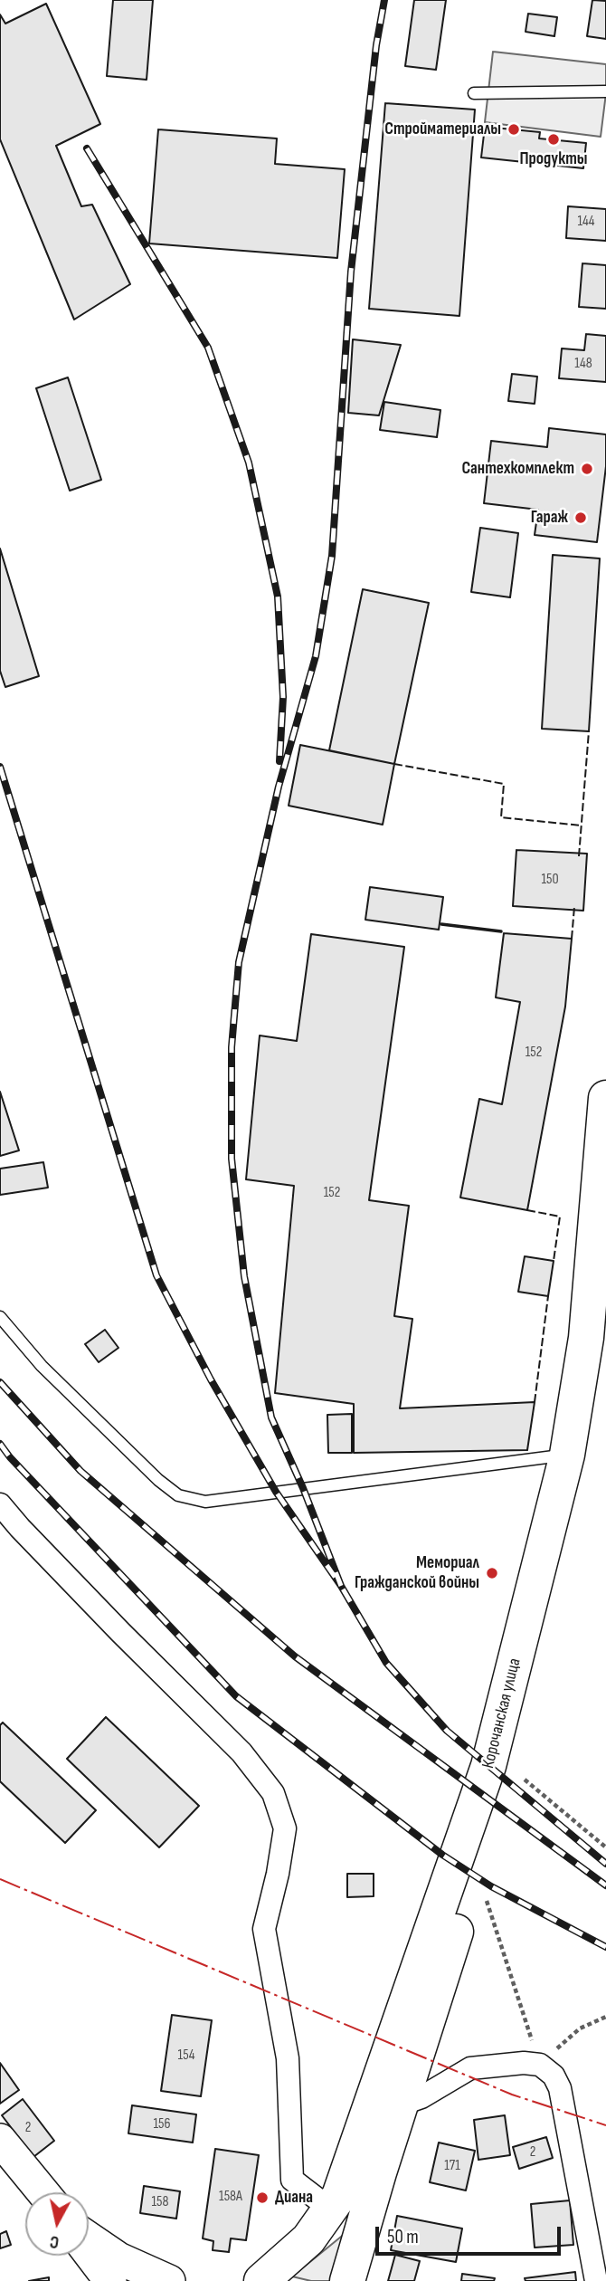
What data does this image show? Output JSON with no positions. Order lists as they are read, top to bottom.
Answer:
{
  "streets": {
    "main road": ["Корочанская улица"]
  },
  "places": [
    "Стройматериалы",
    "Продукты",
    "Сантехкомплект",
    "Гараж",
    "Мемориал Гражданской войны",
    "Диана"
  ],
  "house_numbers": [
    "144",
    "148",
    "150",
    "152",
    "152",
    "154",
    "156",
    "2",
    "2",
    "171",
    "158А",
    "158"
  ],
  "scale_bar": "50 m",
  "north": "bottom"
}
